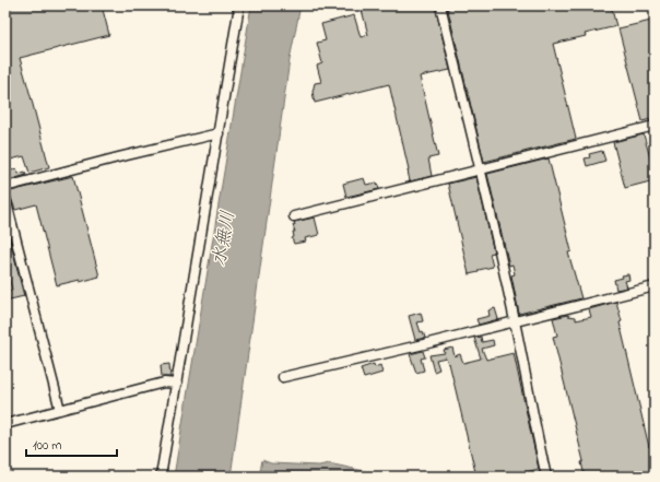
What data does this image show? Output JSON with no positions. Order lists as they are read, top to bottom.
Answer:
{
  "water": ["水無川"],
  "scale_bar": "100 m"
}
